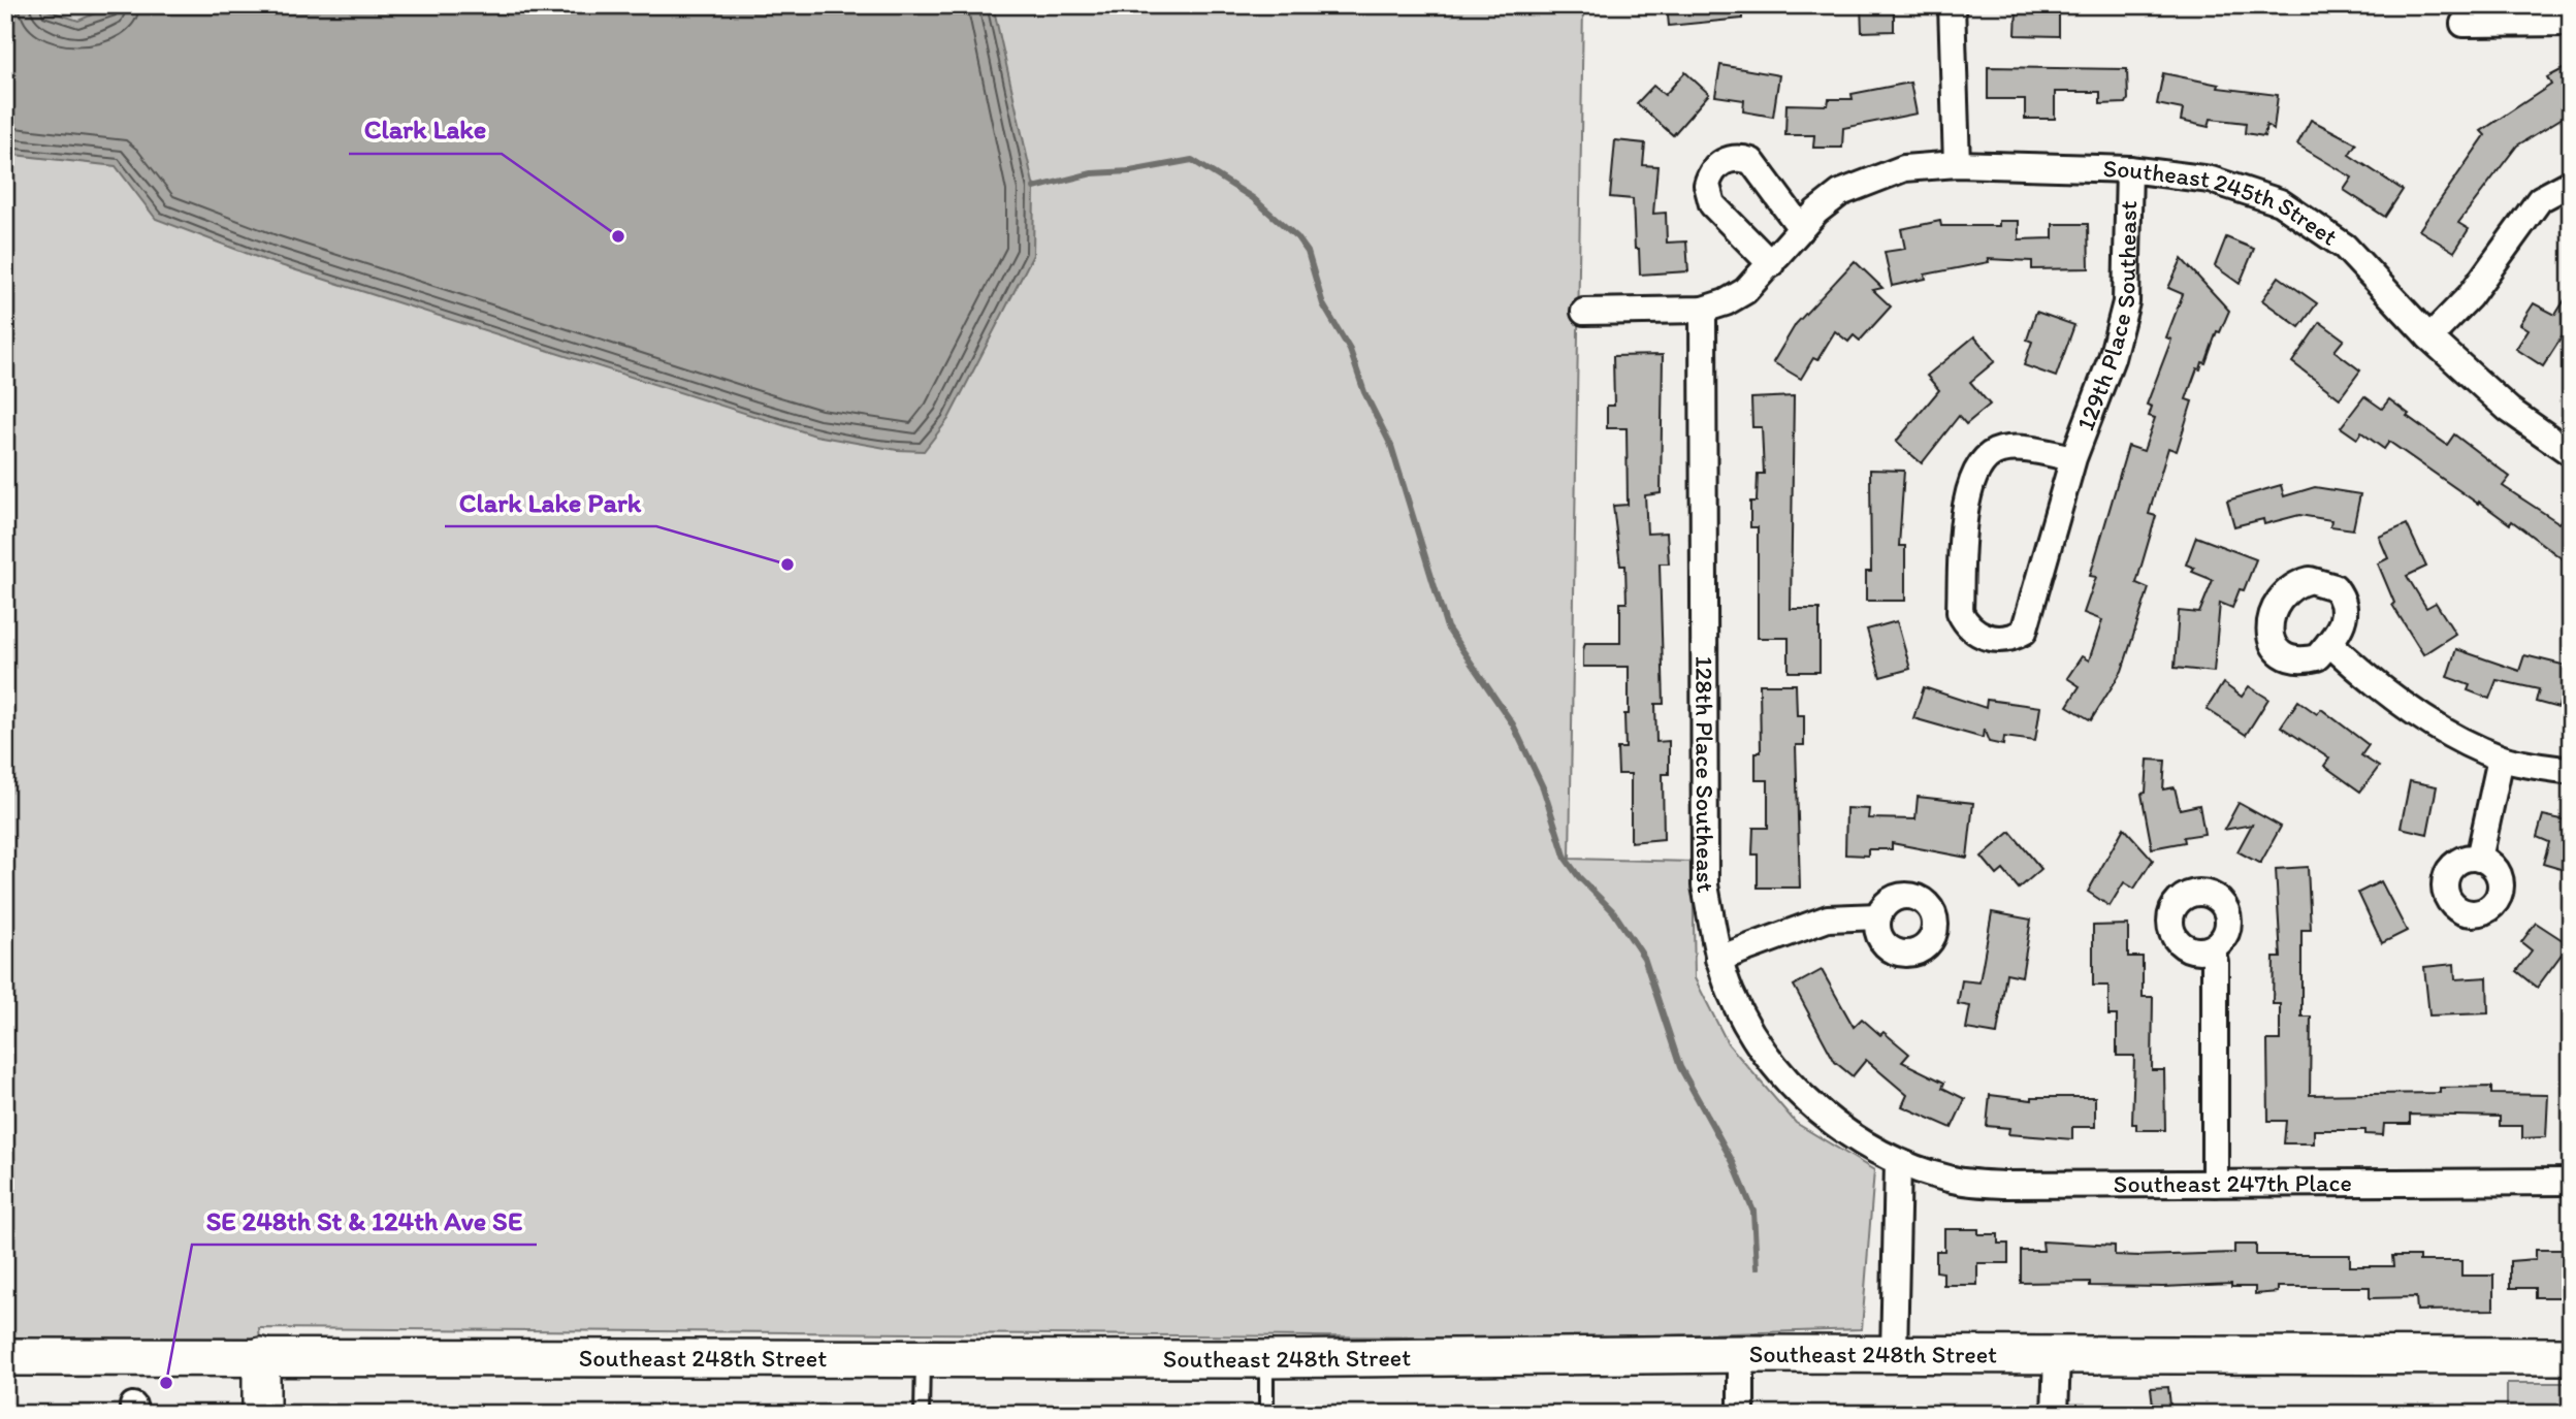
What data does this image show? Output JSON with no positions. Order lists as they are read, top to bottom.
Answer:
{
  "streets": {
    "street": [
      "Southeast 245th Street",
      "129th Place Southeast",
      "128th Place Southeast",
      "Southeast 247th Place",
      "Southeast 248th Street"
    ]
  },
  "crossings": [
    ["Southeast 245th Street", "129th Place Southeast"],
    ["Southeast 245th Street", "128th Place Southeast"],
    ["128th Place Southeast", "Southeast 247th Place"]
  ],
  "places": ["Clark Lake", "Clark Lake Park", "SE 248th St & 124th Ave SE"]
}
